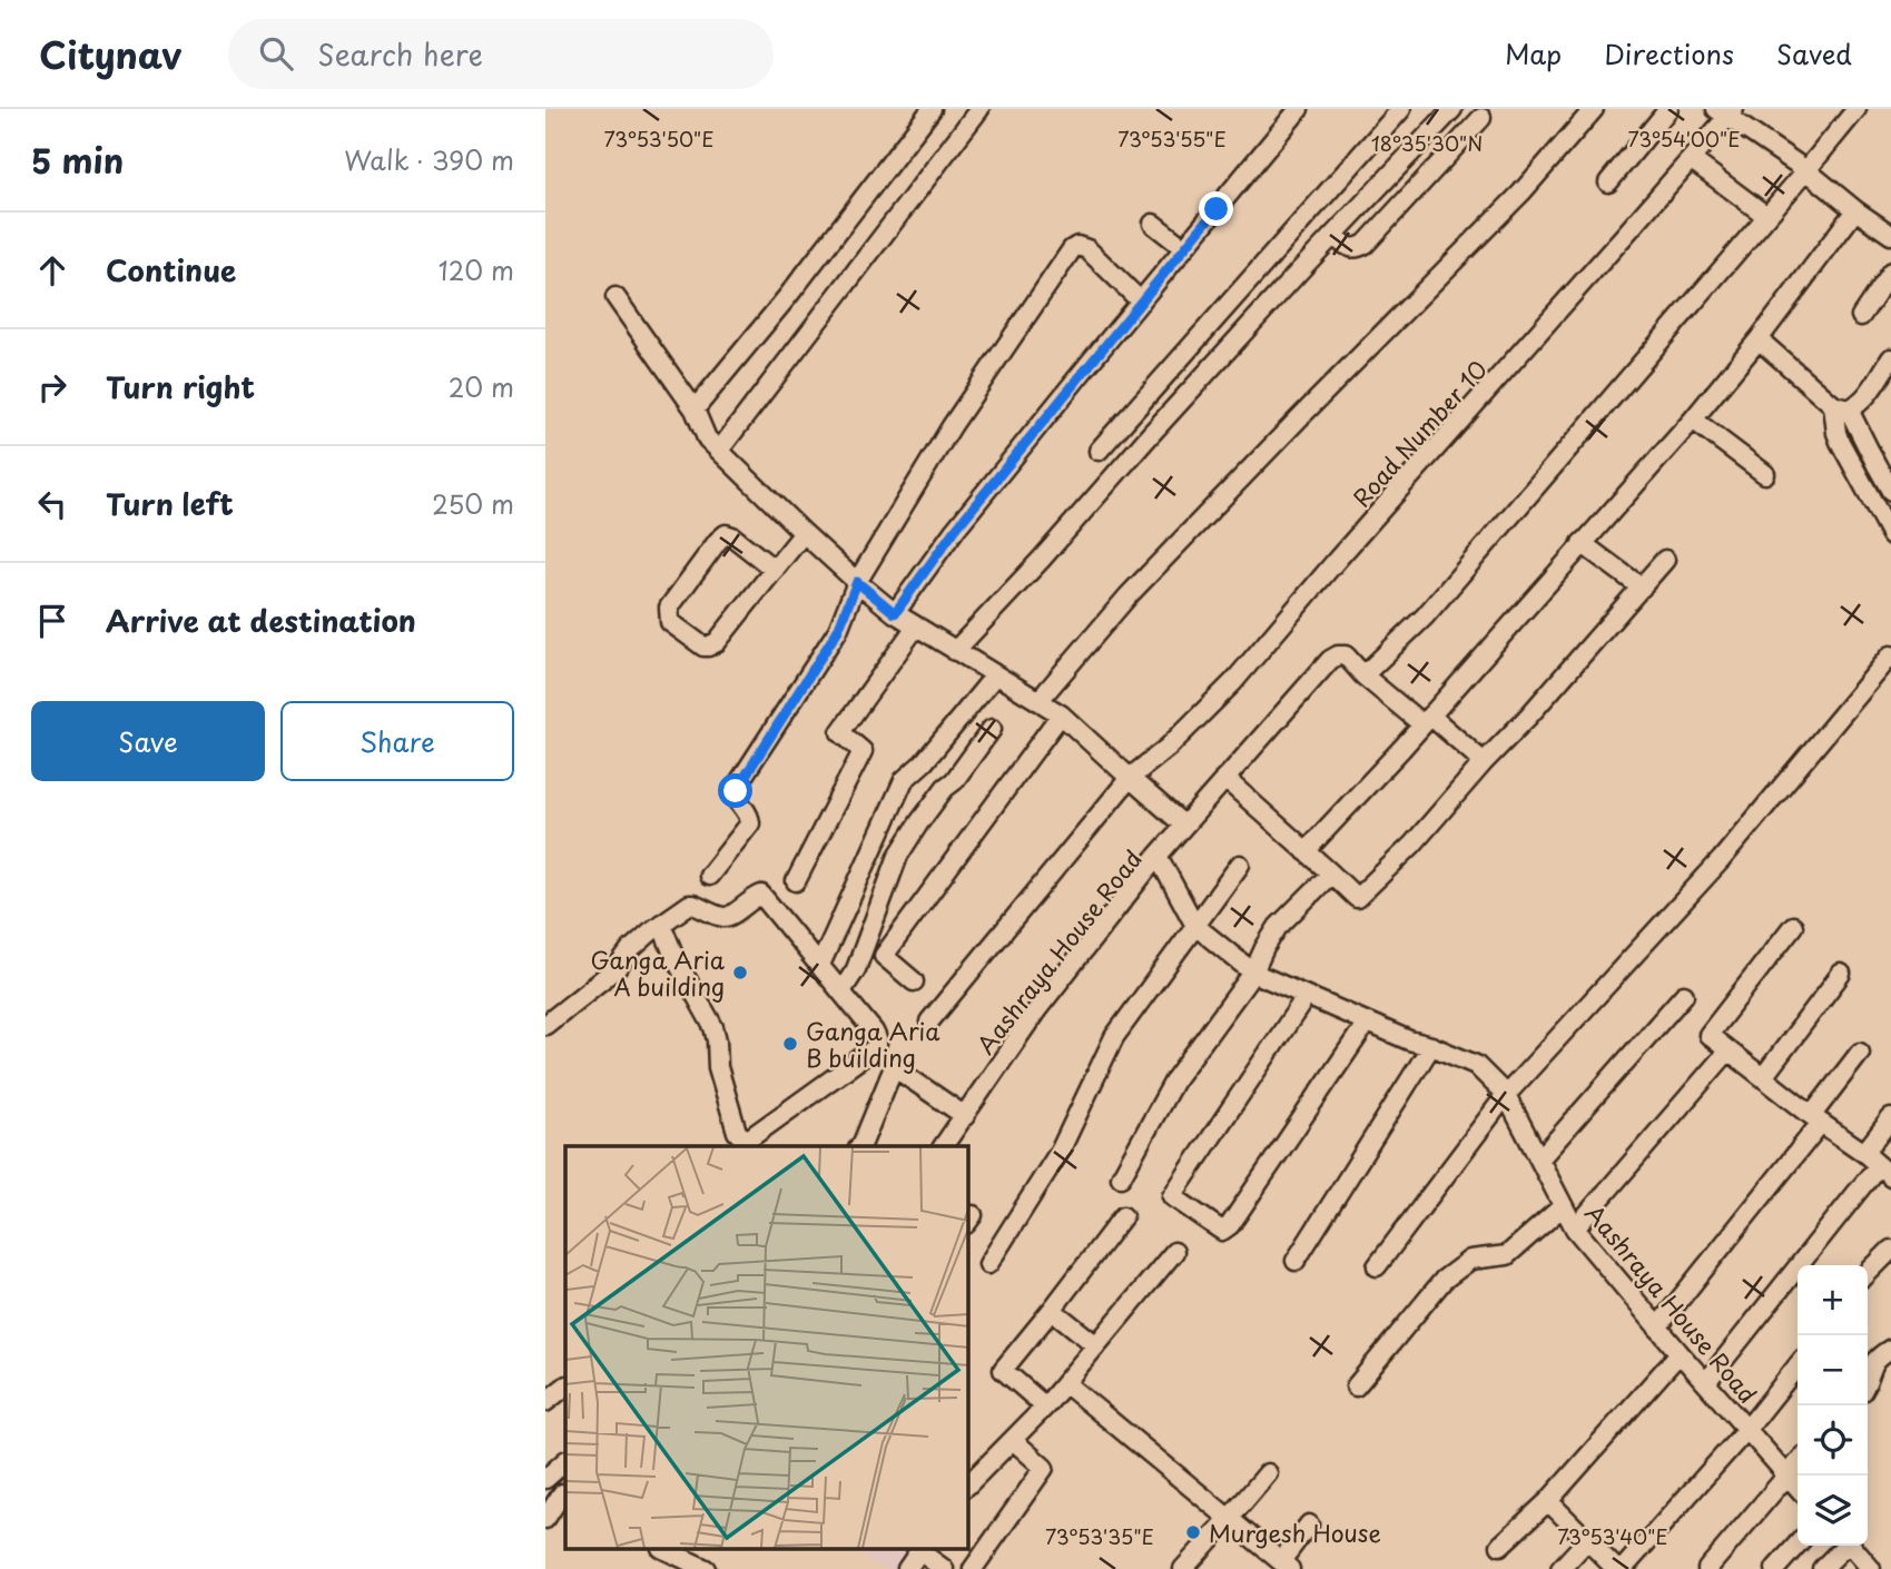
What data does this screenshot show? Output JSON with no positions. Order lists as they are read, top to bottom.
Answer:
{
  "streets": {
    "street": ["Road Number 10", "Aashraya House Road"]
  },
  "places": ["Ganga Aria A building", "Ganga Aria B building", "Murgesh House"],
  "page": {
    "header": "Citynav",
    "search": "Search here",
    "nav": ["Map", "Directions", "Saved"],
    "heading": ["5 min", "Walk · 390 m"],
    "list": [
      ["Continue", "120 m"],
      ["Turn right", "20 m"],
      ["Turn left", "250 m"],
      "Arrive at destination"
    ],
    "buttons": ["Save", "Share"],
    "map_buttons": ["+", "−"]
  },
  "coordinates": [
    "73°53'55\"E",
    "73°53'50\"E",
    "73°54'00\"E",
    "18°35'30\"N",
    "73°53'35\"E",
    "73°53'40\"E"
  ]
}
